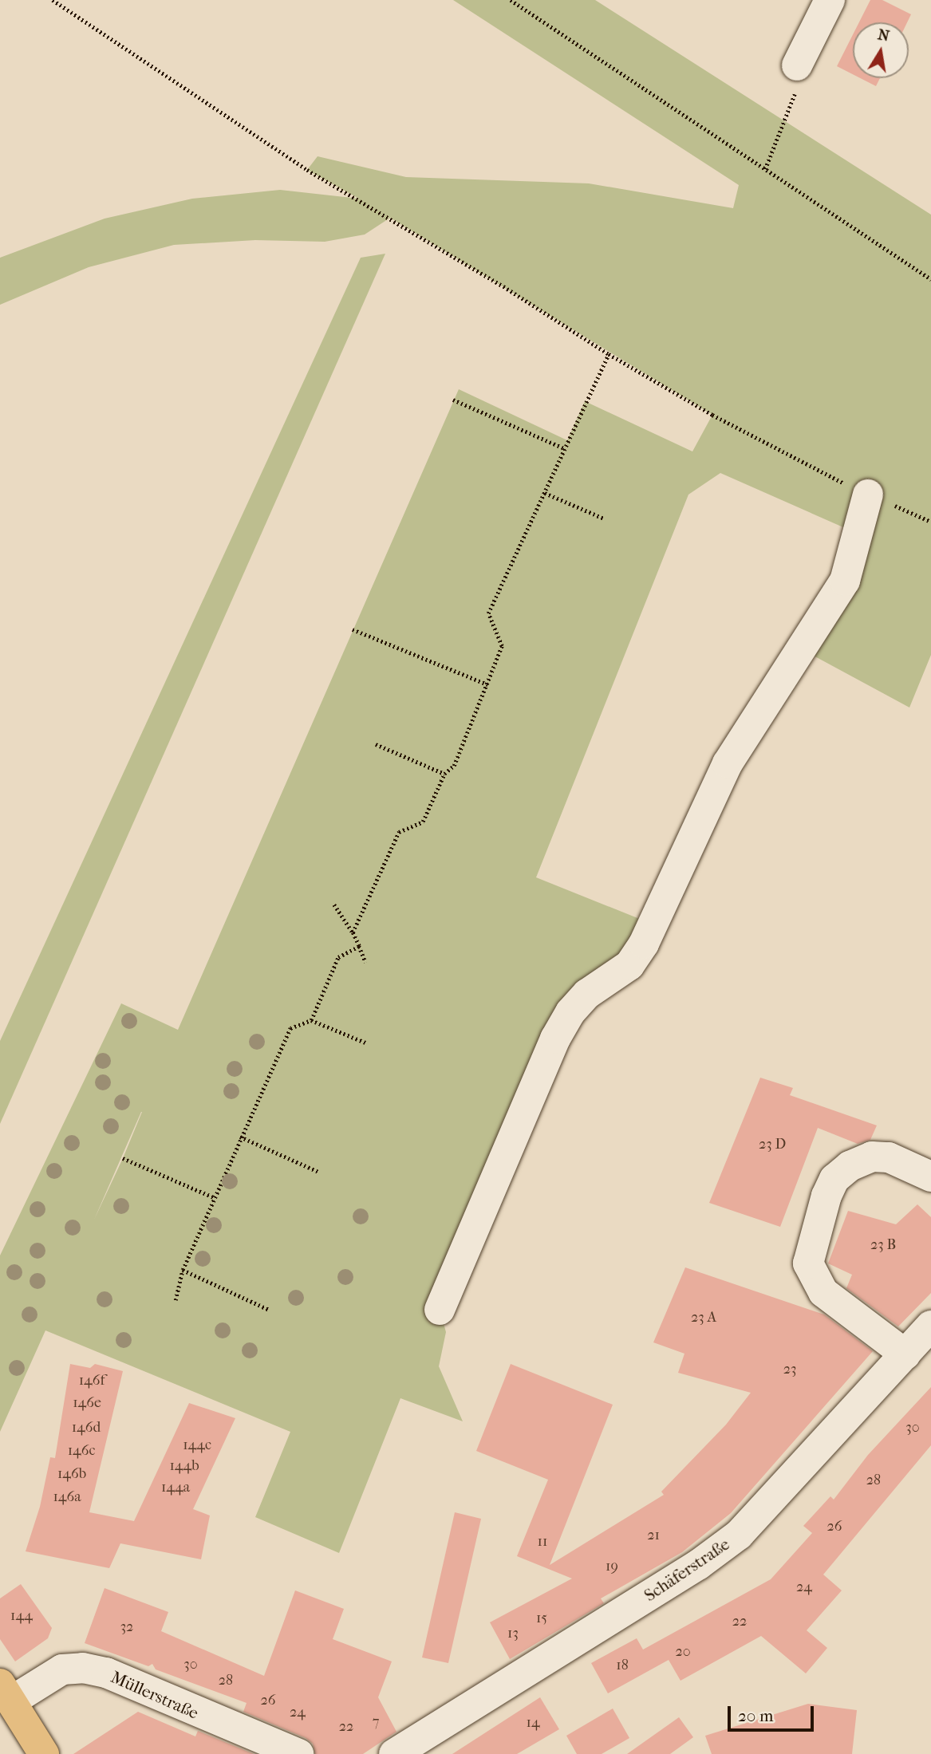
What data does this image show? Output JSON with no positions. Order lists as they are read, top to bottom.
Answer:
{
  "streets": {
    "street": ["Schäferstraße", "Müllerstraße"]
  },
  "house_numbers": [
    "23 D",
    "23 B",
    "23 A",
    "23",
    "146f",
    "146e",
    "146d",
    "30",
    "144c",
    "146c",
    "144b",
    "146b",
    "28",
    "144a",
    "146a",
    "26",
    "21",
    "11",
    "19",
    "24",
    "144",
    "15",
    "22",
    "32",
    "13",
    "20",
    "30",
    "18",
    "28",
    "26",
    "24",
    "7",
    "14",
    "22"
  ],
  "scale_bar": "20 m",
  "north": "top"
}
